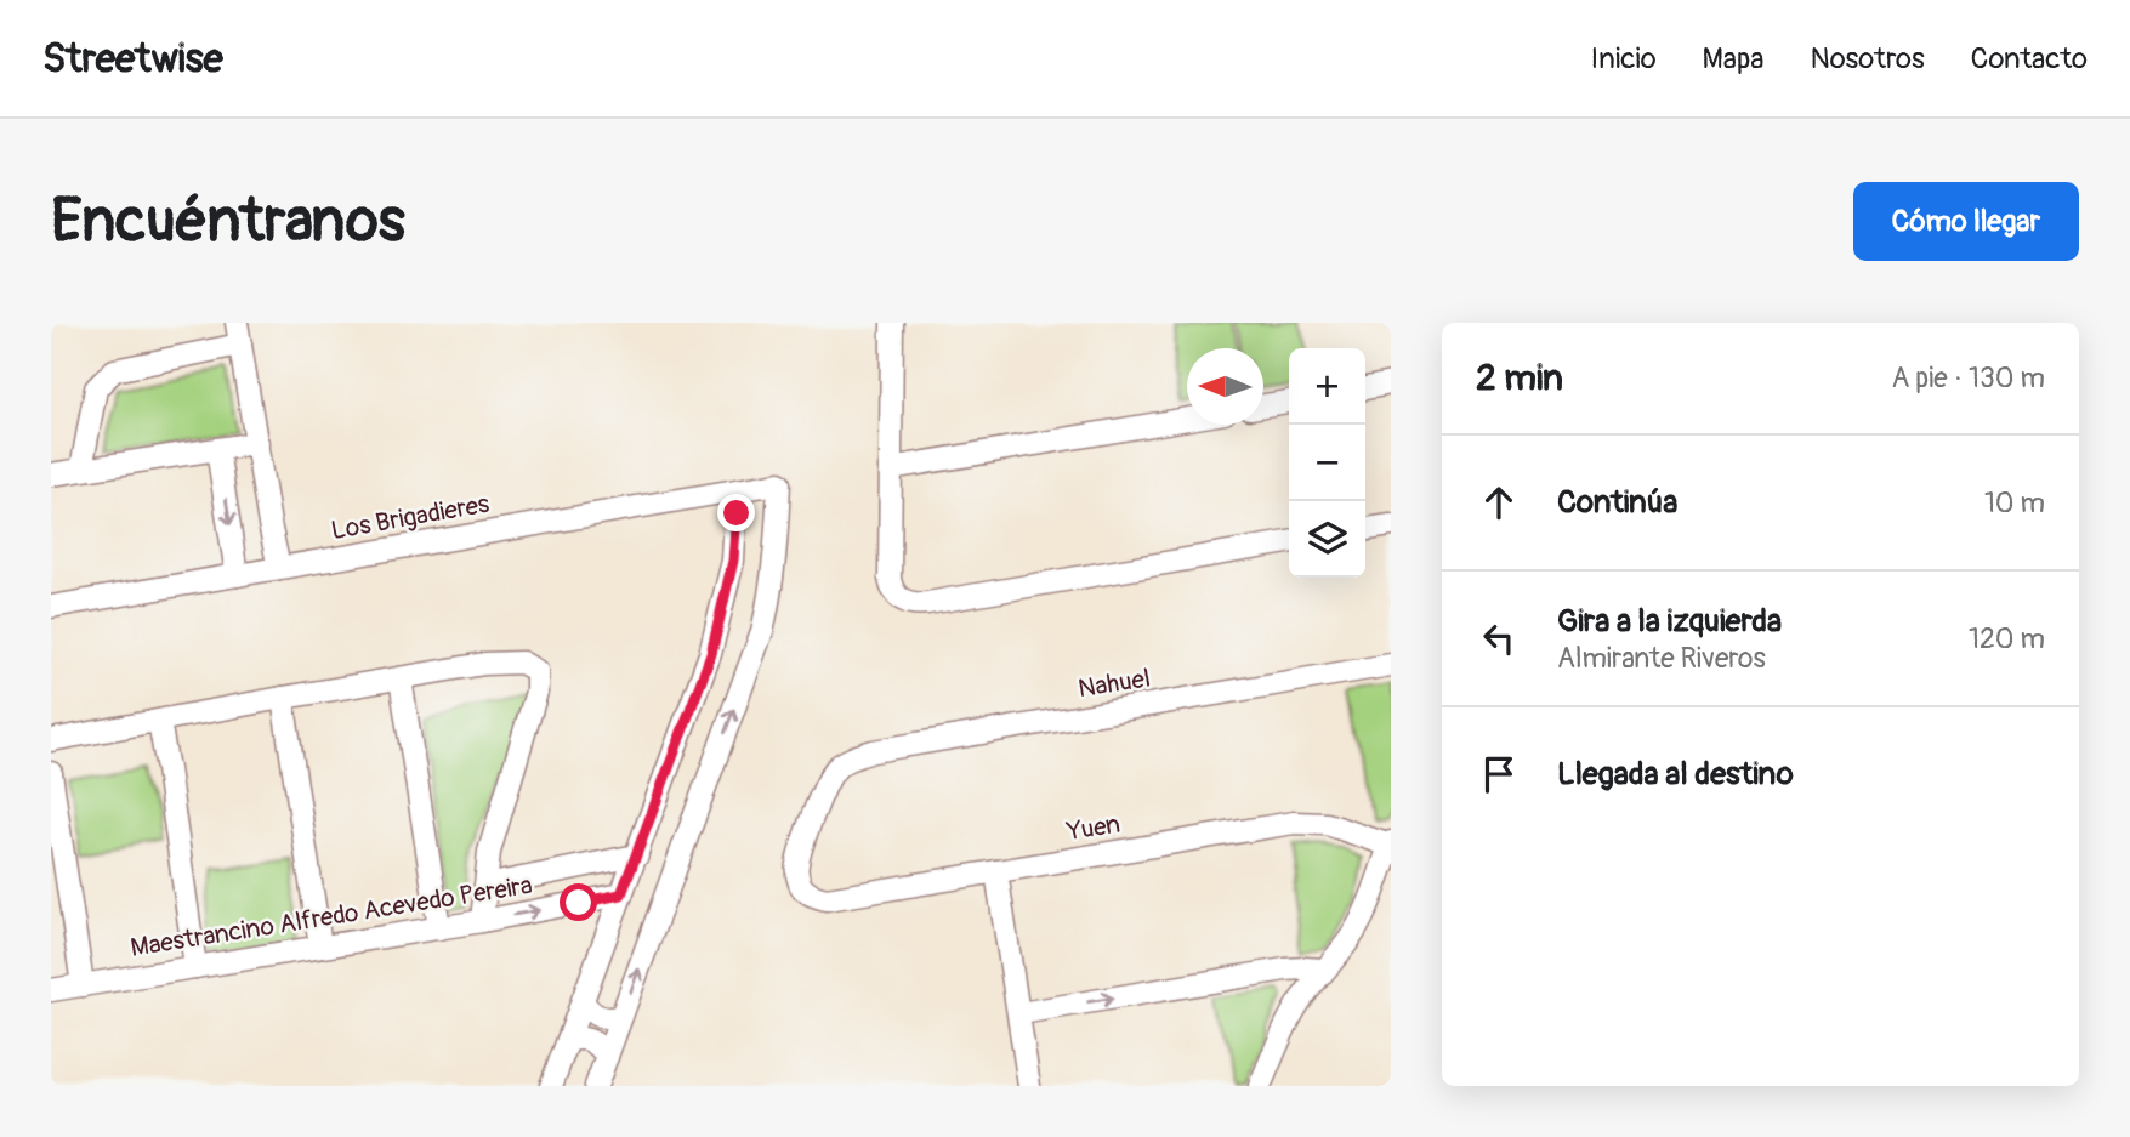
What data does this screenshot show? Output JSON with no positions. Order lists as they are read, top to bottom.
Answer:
{
  "streets": {
    "street": [
      "Los Brigadieres",
      "Nahuel",
      "Yuen",
      "Maestrancino Alfredo Acevedo Pereira"
    ]
  },
  "crossings": [
    ["Nahuel", "Yuen"]
  ],
  "north": "left",
  "page": {
    "header": "Streetwise",
    "nav": [
      "Inicio",
      "Mapa",
      "Nosotros",
      "Contacto"
    ],
    "buttons": "Cómo llegar",
    "title": "Encuéntranos",
    "heading": ["2 min", "A pie · 130 m"],
    "map_buttons": ["+", "−"],
    "list": [
      ["Continúa", "10 m"],
      ["Gira a la izquierda", "Almirante Riveros", "120 m"],
      "Llegada al destino"
    ]
  }
}
